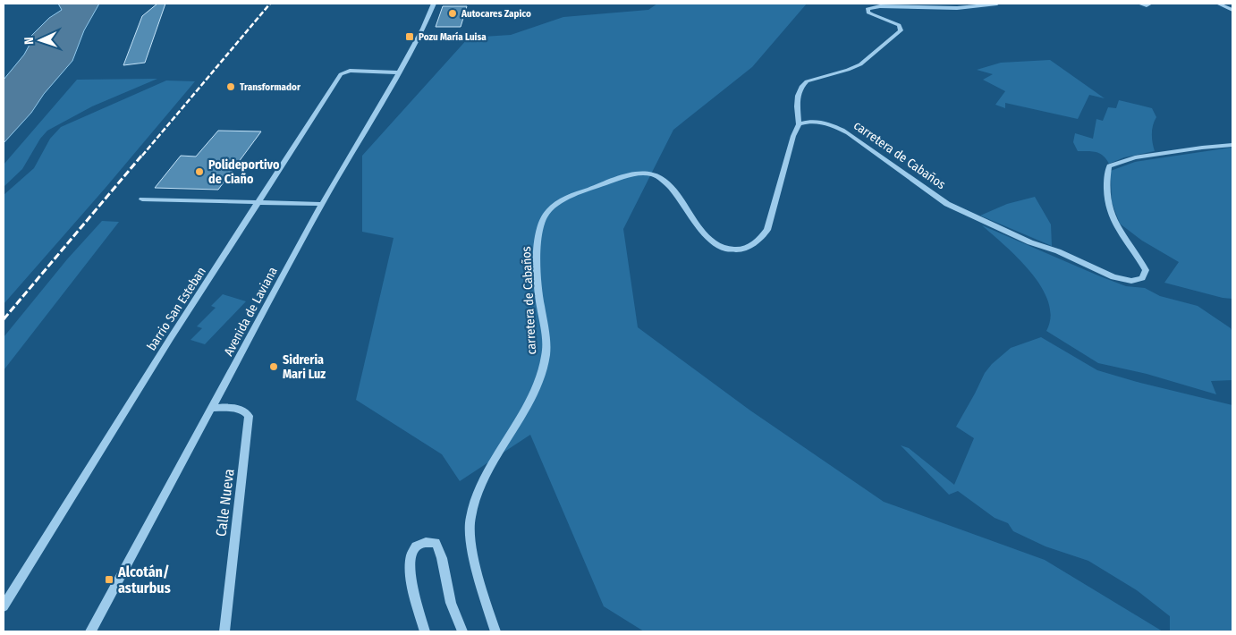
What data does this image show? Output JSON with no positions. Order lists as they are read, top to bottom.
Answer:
{
  "streets": {
    "street": [
      "carretera de Cabaños",
      "barrio San Esteban",
      "Avenida de Laviana",
      "Calle Nueva"
    ]
  },
  "crossings": [
    ["barrio San Esteban", "Avenida de Laviana"],
    ["Avenida de Laviana", "Calle Nueva"]
  ],
  "places": {
    "other": [
      "Autocares Zapico",
      "Transformador",
      "Polideportivo de Ciaño",
      "Sidreria Mari Luz"
    ],
    "transit": ["Pozu María Luisa", "Alcotán/ asturbus"]
  },
  "north": "left"
}
